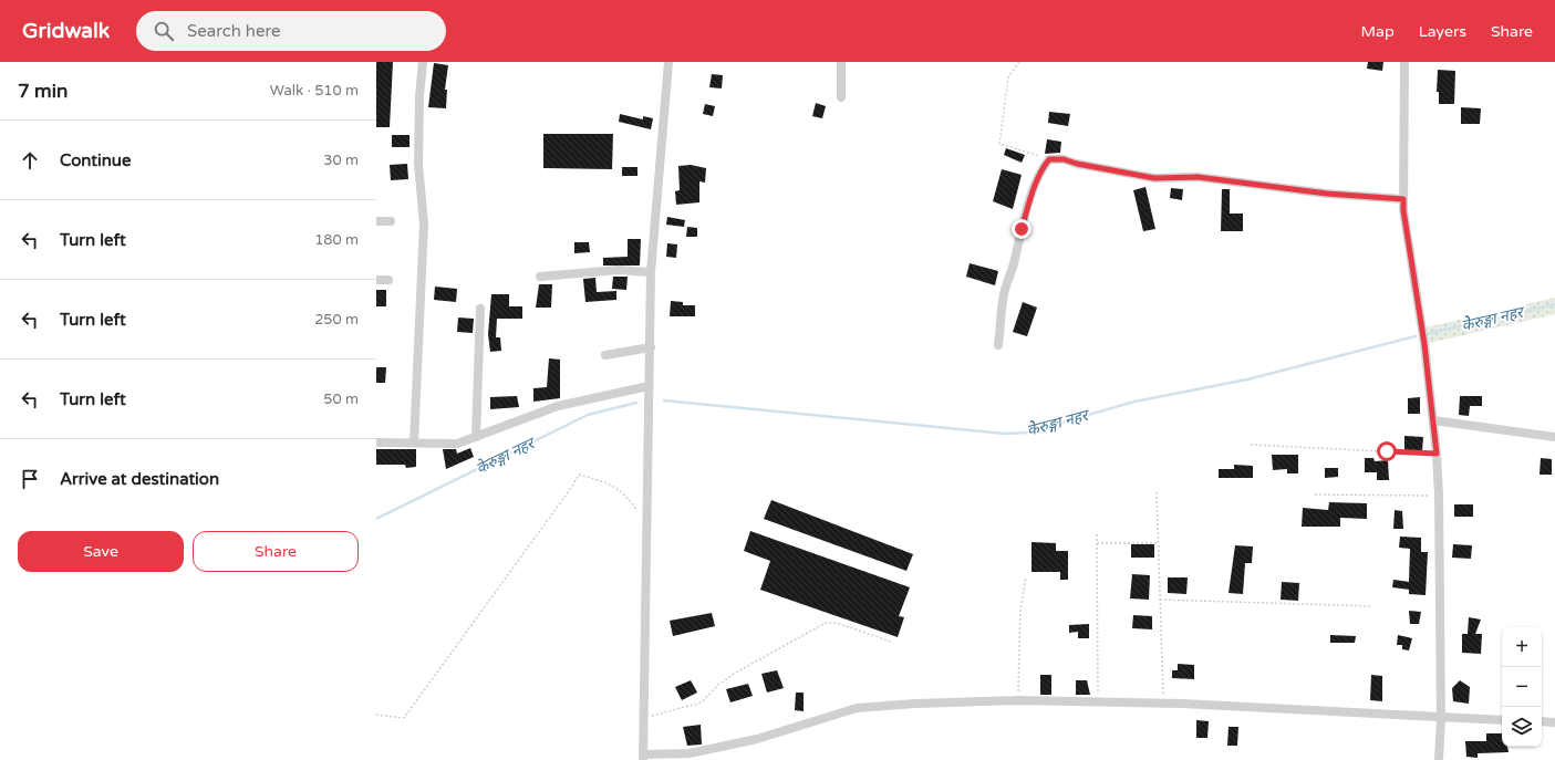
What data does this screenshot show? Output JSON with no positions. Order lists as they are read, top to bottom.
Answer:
{
  "water": ["केेरुङ्गा नहर", "केरुङ्गा नहर"],
  "page": {
    "header": "Gridwalk",
    "search": "Search here",
    "nav": ["Map", "Layers", "Share"],
    "heading": ["7 min", "Walk · 510 m"],
    "list": [
      ["Continue", "30 m"],
      ["Turn left", "180 m"],
      ["Turn left", "250 m"],
      ["Turn left", "50 m"],
      "Arrive at destination"
    ],
    "buttons": ["Save", "Share"],
    "map_buttons": ["+", "−"]
  }
}
